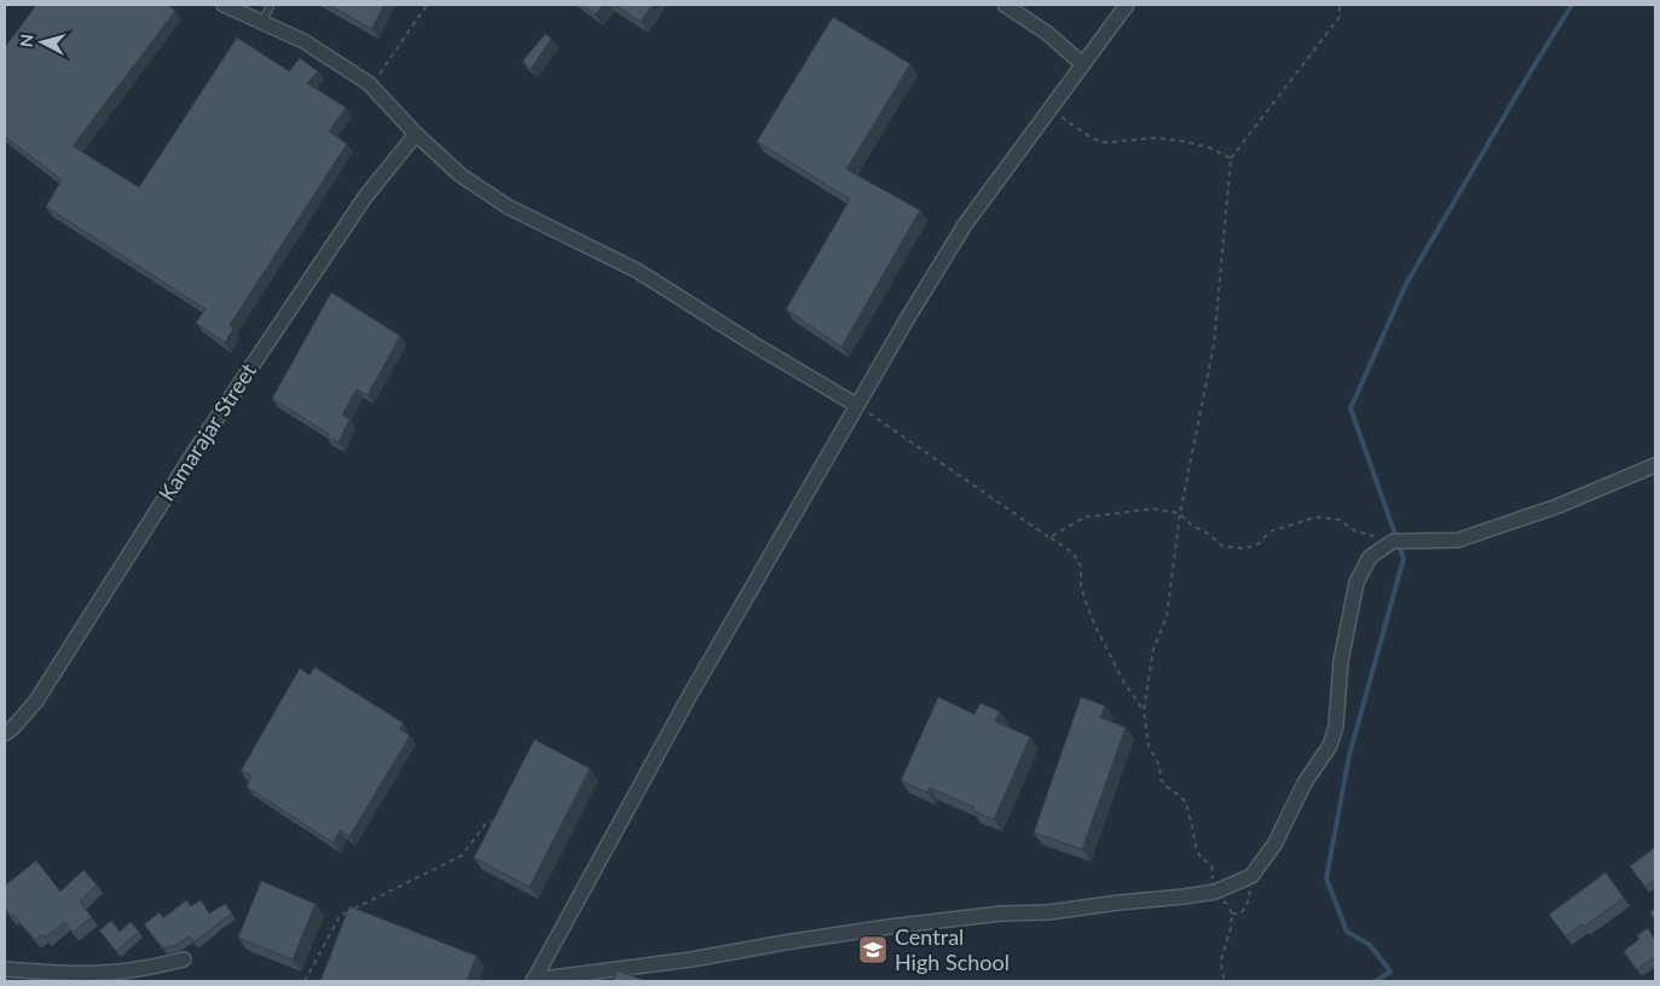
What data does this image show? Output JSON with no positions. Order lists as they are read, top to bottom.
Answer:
{
  "streets": {
    "street": ["Kamarajar Street"]
  },
  "places": {
    "school or university": ["Central High School"]
  },
  "north": "left"
}
